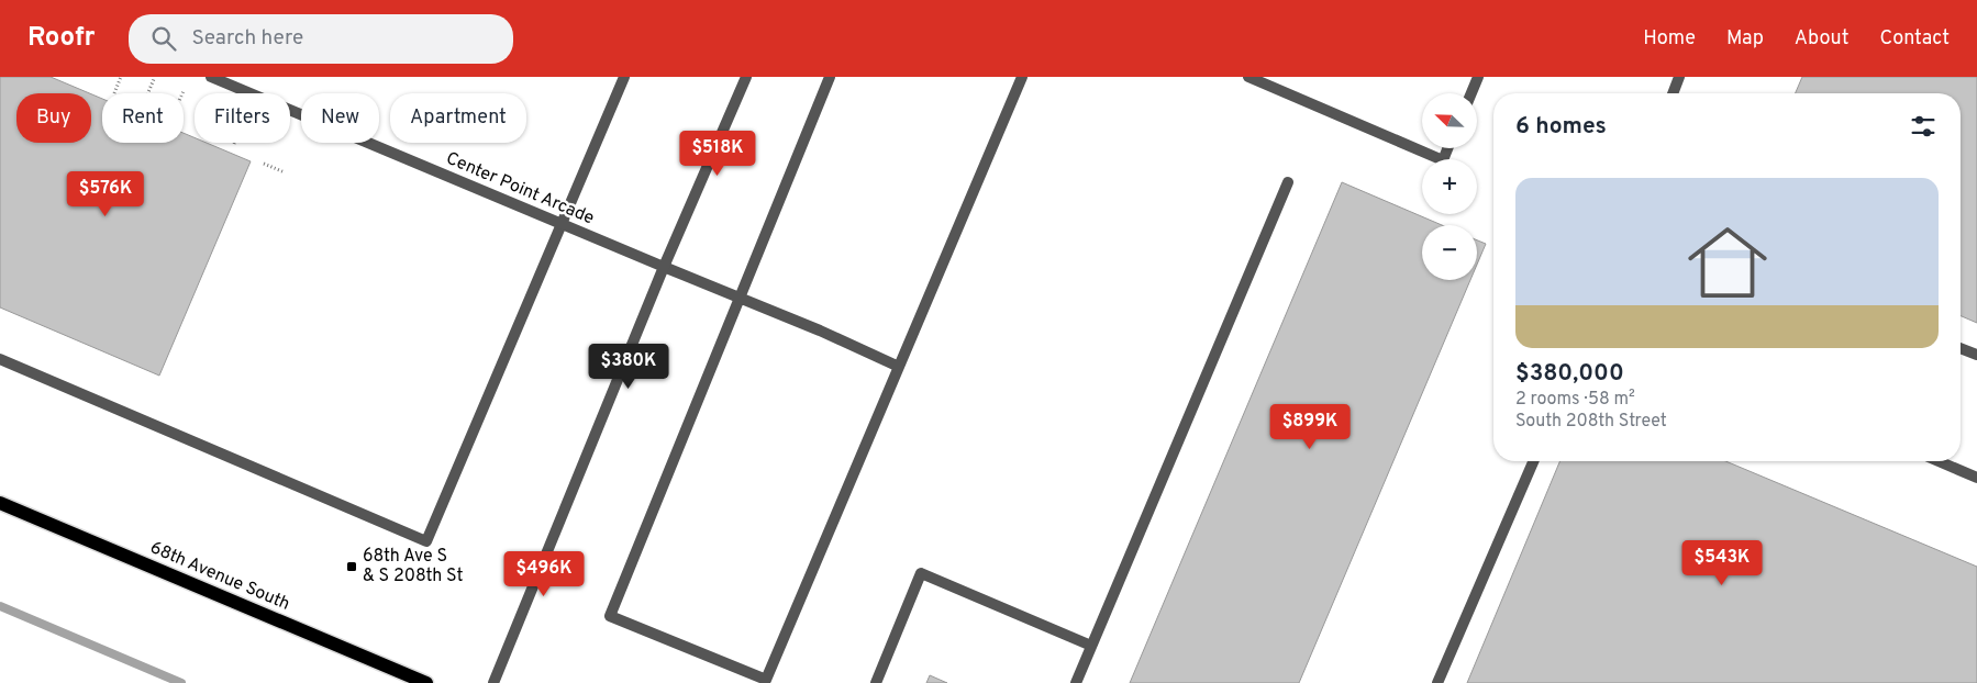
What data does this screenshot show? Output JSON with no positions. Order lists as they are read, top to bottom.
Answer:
{
  "streets": {
    "main road": ["68th Avenue South"],
    "street": ["Center Point Arcade"]
  },
  "places": {
    "transit": ["68th Ave S & S 208th St"]
  },
  "north": "top left",
  "page": {
    "header": "Roofr",
    "search": "Search here",
    "nav": [
      "Home",
      "Map",
      "About",
      "Contact"
    ],
    "map_buttons": ["+", "−"],
    "chip": [
      "Buy",
      "Rent",
      "Filters",
      "New",
      "Apartment"
    ],
    "heading": "6 homes",
    "price": [
      "$518K",
      "$576K",
      "$380K",
      "$899K",
      "$543K",
      "$496K"
    ],
    "list": [
      {
        "name": "$380,000",
        "note": "2 rooms · 58 m² · South 208th Street"
      }
    ]
  }
}
